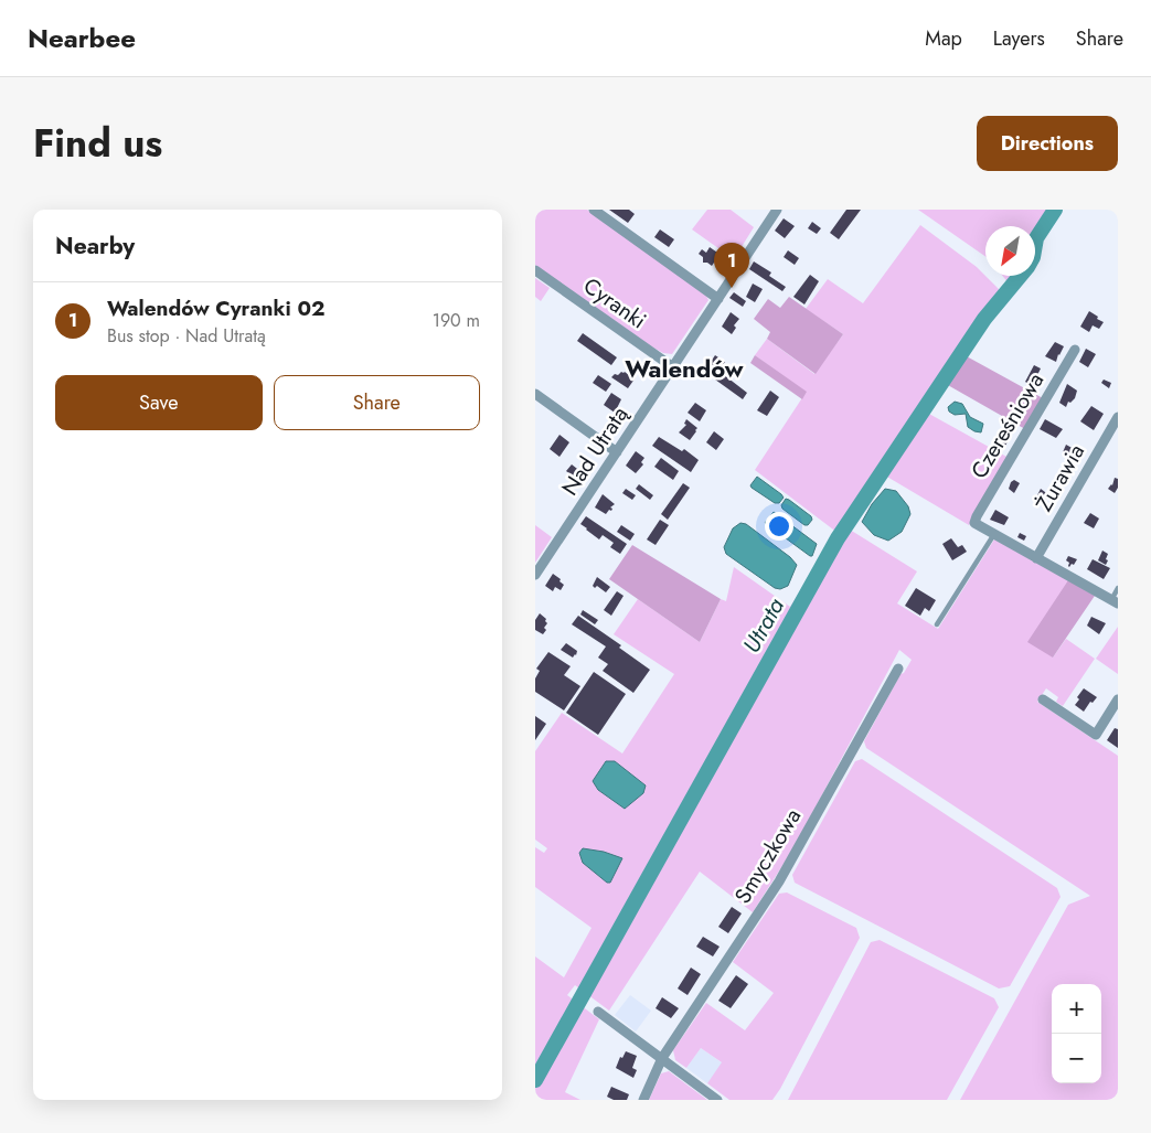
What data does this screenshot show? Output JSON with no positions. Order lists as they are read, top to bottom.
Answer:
{
  "streets": {
    "street": [
      "Cyranki",
      "Czereśniowa",
      "Nad Utratą",
      "Żurawia",
      "Smyczkowa"
    ]
  },
  "crossings": [
    ["Cyranki", "Nad Utratą"]
  ],
  "districts": ["Walendów"],
  "water": ["Utrata"],
  "north": "bottom left",
  "page": {
    "header": "Nearbee",
    "nav": ["Map", "Layers", "Share"],
    "title": "Find us",
    "buttons": [
      "Directions",
      ["Save", "Share"]
    ],
    "heading": "Nearby",
    "pins": "1",
    "list": [
      {
        "mark": "1",
        "name": "Walendów Cyranki 02",
        "note": "Bus stop · Nad Utratą",
        "value": "190 m"
      }
    ],
    "map_buttons": ["+", "−"]
  }
}
